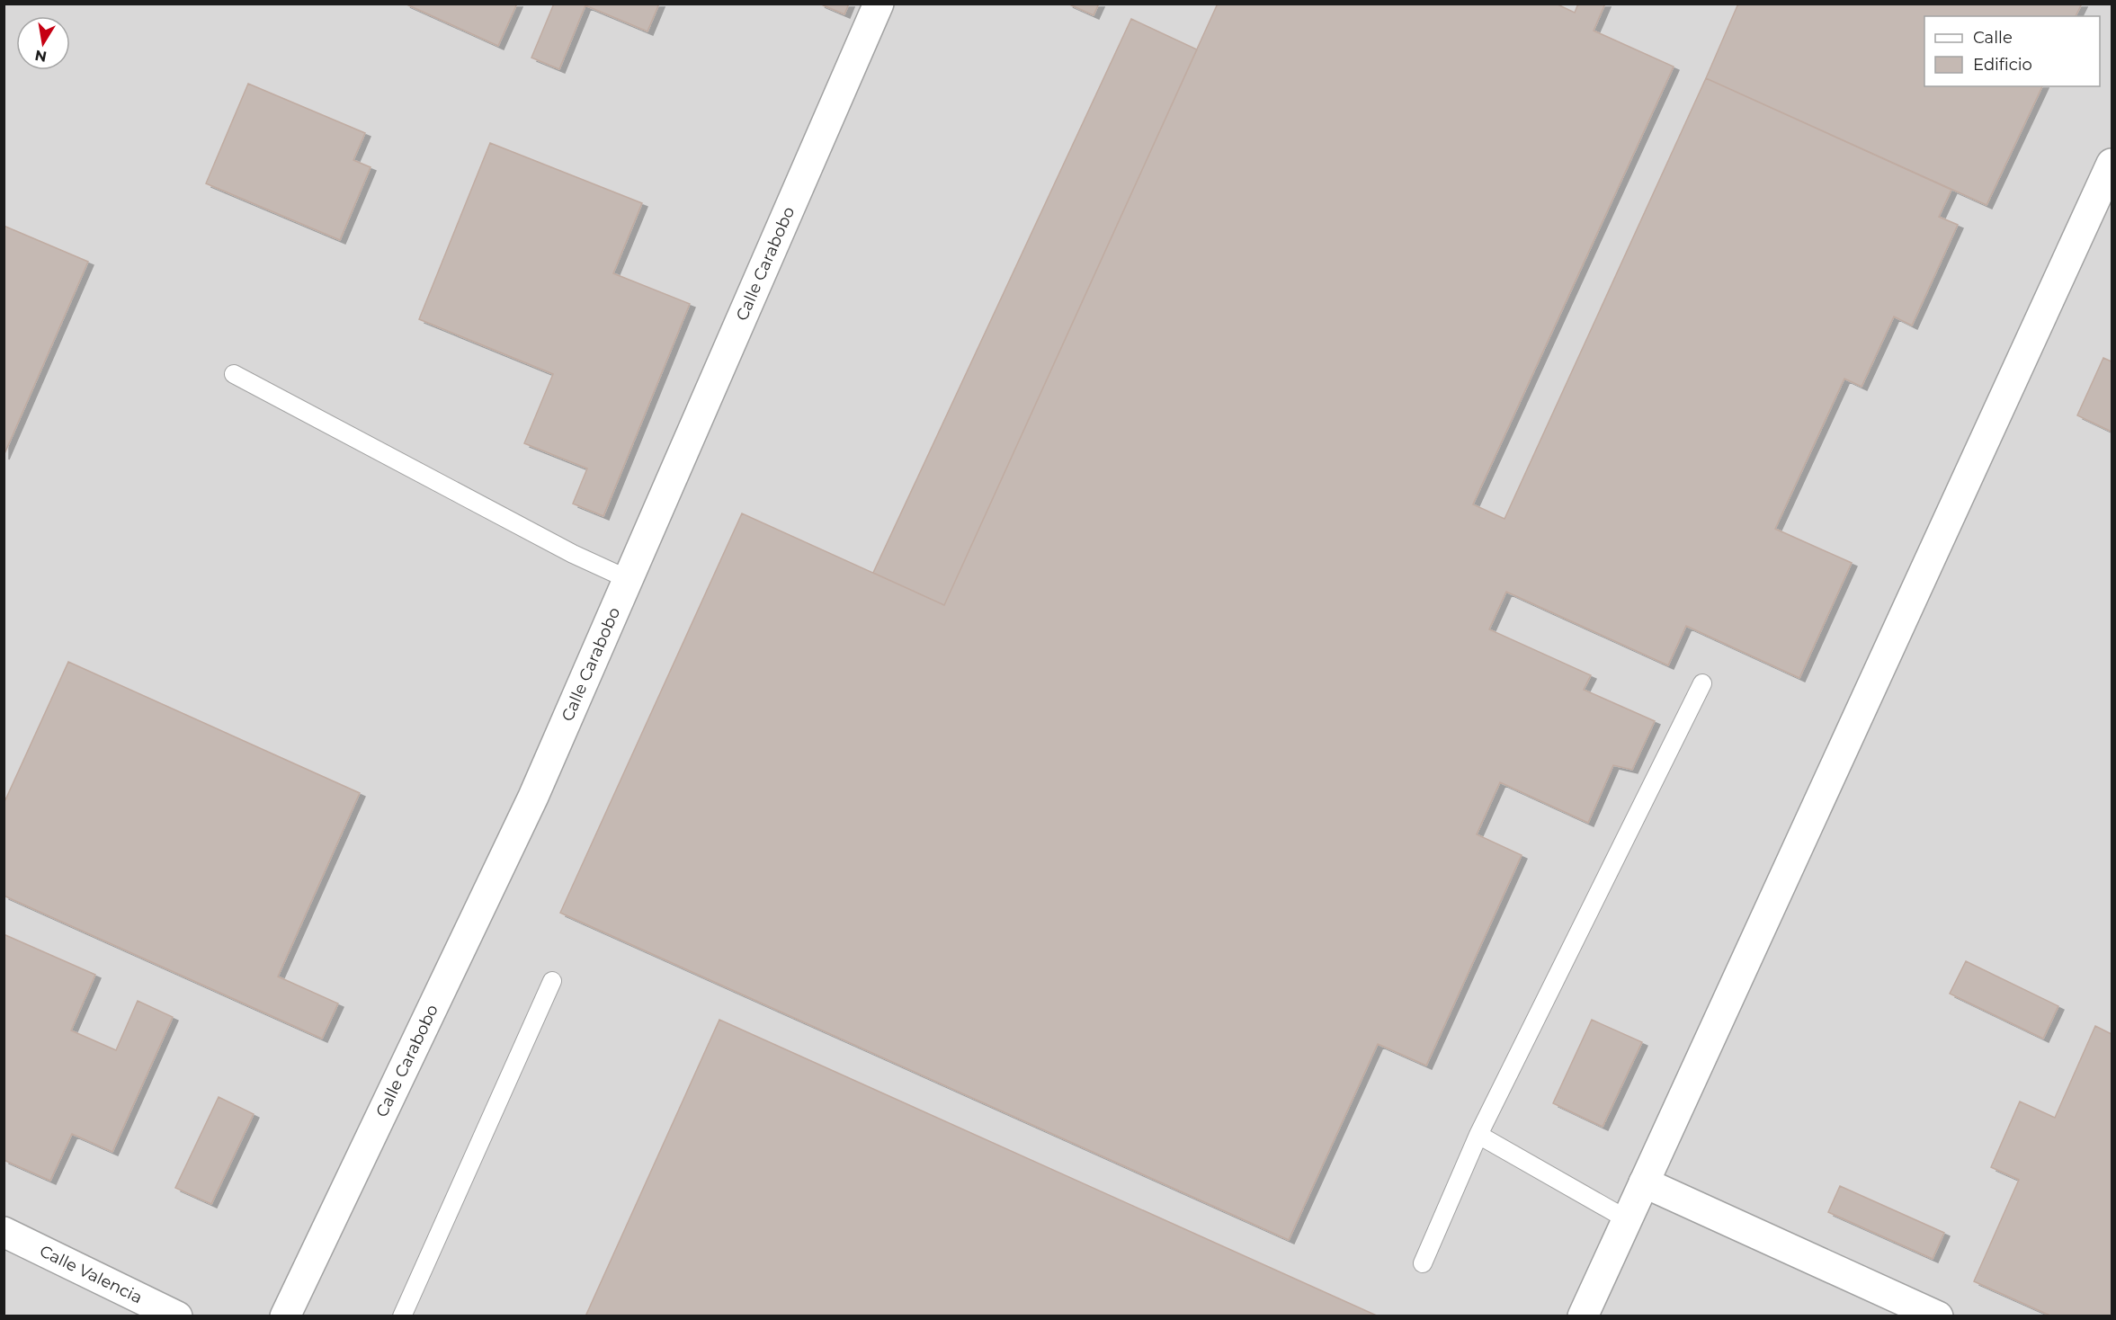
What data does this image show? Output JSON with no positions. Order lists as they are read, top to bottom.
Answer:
{
  "streets": {
    "street": ["Calle Carabobo", "Calle Valencia"]
  },
  "legend": ["Calle", "Edificio"],
  "north": "bottom"
}
